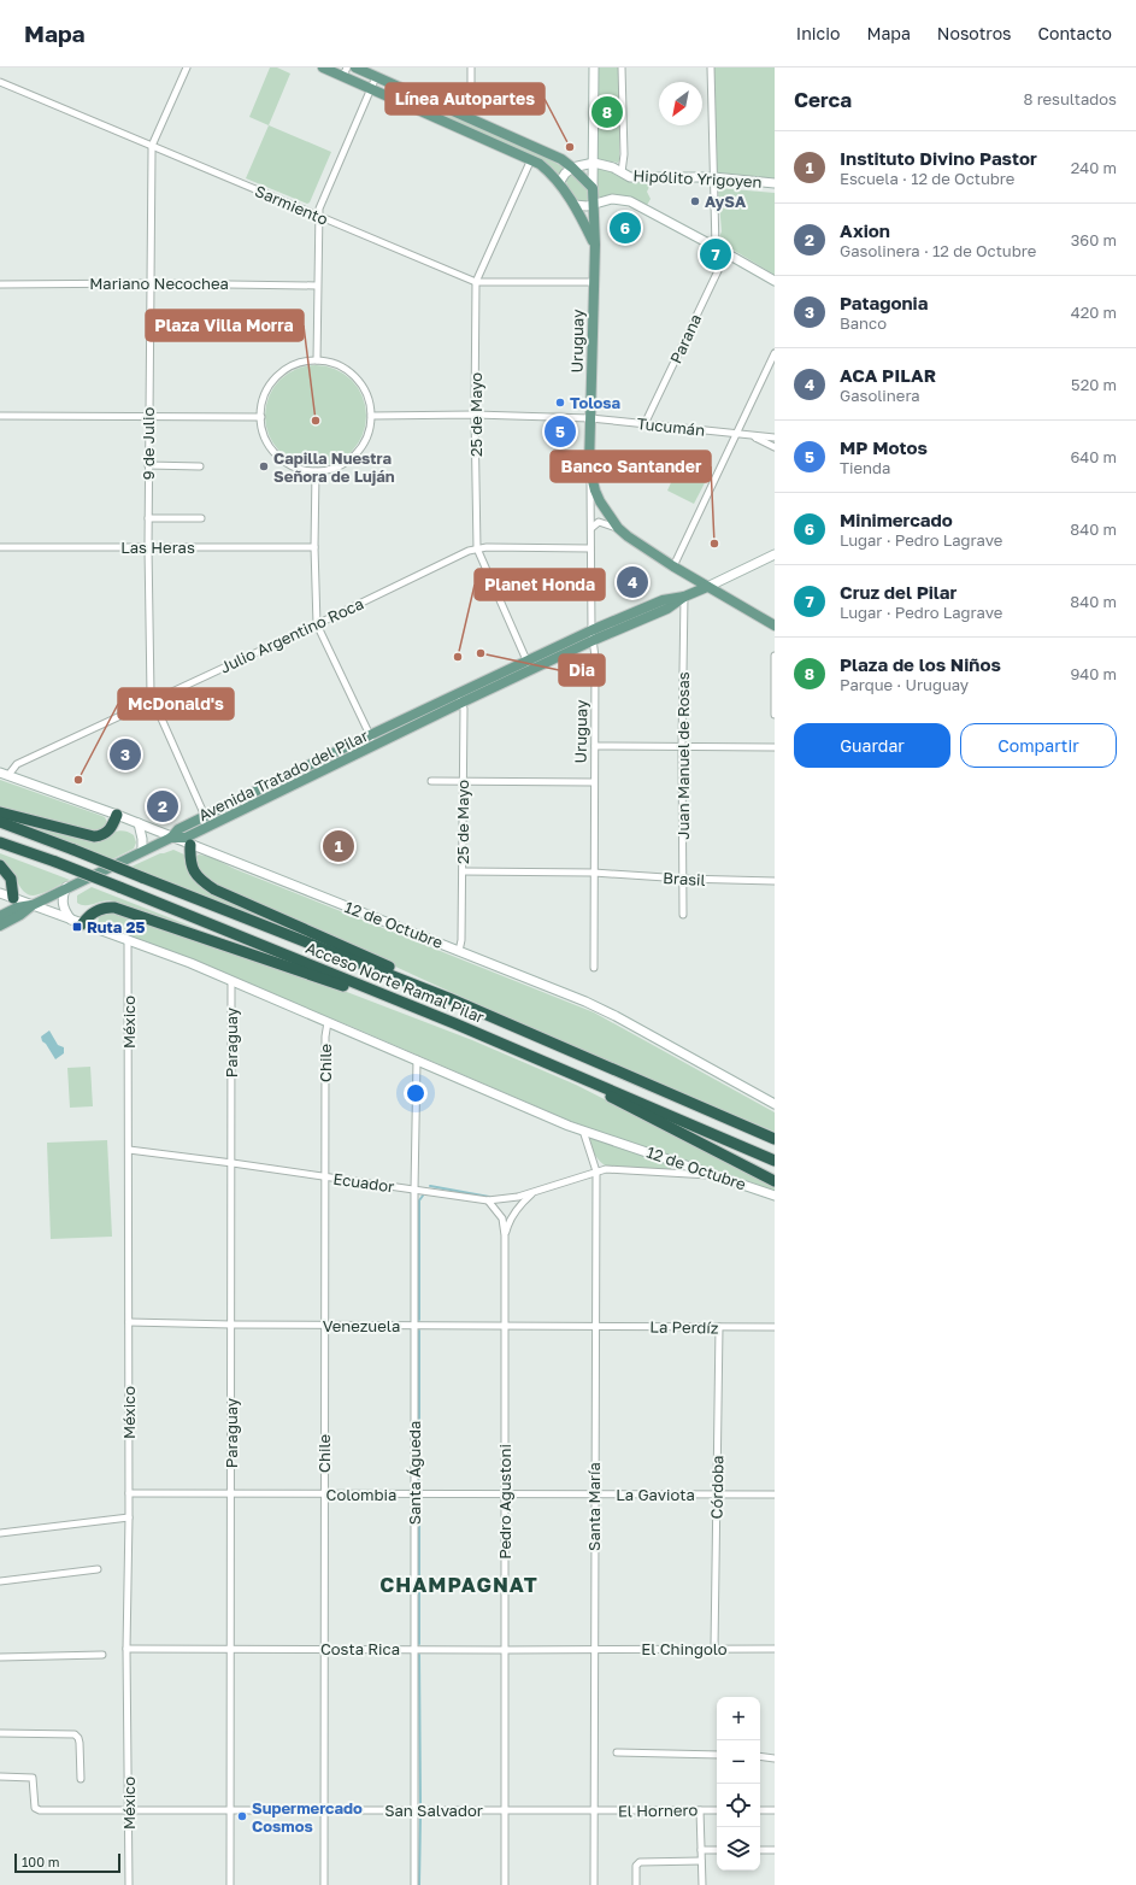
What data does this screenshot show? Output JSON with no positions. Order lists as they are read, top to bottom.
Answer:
{
  "streets": {
    "highway": ["Acceso Norte Ramal Pilar"],
    "main road": ["Uruguay", "Avenida Tratado del Pilar"],
    "street": [
      "Hipólito Yrigoyen",
      "Sarmiento",
      "Mariano Necochea",
      "Parana",
      "25 de Mayo",
      "Tucumán",
      "9 de Julio",
      "Las Heras",
      "Julio Argentino Roca",
      "Juan Manuel de Rosas",
      "Brasil",
      "12 de Octubre",
      "México",
      "Paraguay",
      "Chile",
      "Ecuador",
      "Venezuela",
      "La Perdíz",
      "Santa Águeda",
      "Córdoba",
      "Colombia",
      "La Gaviota",
      "Pedro Agustoni",
      "Santa María",
      "Costa Rica",
      "El Chingolo",
      "San Salvador",
      "El Hornero"
    ]
  },
  "crossings": [
    ["Sarmiento", "Uruguay"],
    ["Sarmiento", "25 de Mayo"],
    ["Sarmiento", "9 de Julio"],
    ["Mariano Necochea", "9 de Julio"],
    ["Parana", "Tucumán"],
    ["Uruguay", "Tucumán"],
    ["Uruguay", "Julio Argentino Roca"],
    ["Uruguay", "Avenida Tratado del Pilar"],
    ["Uruguay", "Brasil"],
    ["25 de Mayo", "Tucumán"],
    ["25 de Mayo", "Julio Argentino Roca"],
    ["25 de Mayo", "Avenida Tratado del Pilar"],
    ["25 de Mayo", "Brasil"],
    ["25 de Mayo", "12 de Octubre"],
    ["9 de Julio", "Las Heras"],
    ["9 de Julio", "Julio Argentino Roca"],
    ["9 de Julio", "Avenida Tratado del Pilar"],
    ["Julio Argentino Roca", "12 de Octubre"],
    ["Juan Manuel de Rosas", "Avenida Tratado del Pilar"],
    ["Juan Manuel de Rosas", "Brasil"],
    ["Avenida Tratado del Pilar", "12 de Octubre"],
    ["12 de Octubre", "México"],
    ["12 de Octubre", "Paraguay"],
    ["12 de Octubre", "Chile"],
    ["12 de Octubre", "Ecuador"],
    ["12 de Octubre", "Santa Águeda"],
    ["12 de Octubre", "Santa María"],
    ["México", "Ecuador"],
    ["México", "Venezuela"],
    ["México", "Colombia"],
    ["México", "Costa Rica"],
    ["México", "San Salvador"],
    ["Paraguay", "Ecuador"],
    ["Paraguay", "Venezuela"],
    ["Paraguay", "Colombia"],
    ["Paraguay", "Costa Rica"],
    ["Paraguay", "San Salvador"],
    ["Chile", "Ecuador"],
    ["Chile", "Venezuela"],
    ["Chile", "Colombia"],
    ["Chile", "Costa Rica"],
    ["Chile", "San Salvador"],
    ["Ecuador", "Santa Águeda"],
    ["Ecuador", "Pedro Agustoni"],
    ["Ecuador", "Santa María"],
    ["Venezuela", "La Perdíz"],
    ["Venezuela", "Santa Águeda"],
    ["Venezuela", "Pedro Agustoni"],
    ["Venezuela", "Santa María"],
    ["La Perdíz", "Córdoba"],
    ["La Perdíz", "Santa María"],
    ["Santa Águeda", "Colombia"],
    ["Santa Águeda", "Costa Rica"],
    ["Santa Águeda", "San Salvador"],
    ["Córdoba", "La Gaviota"],
    ["Córdoba", "El Chingolo"],
    ["Colombia", "La Gaviota"],
    ["Colombia", "Pedro Agustoni"],
    ["Colombia", "Santa María"],
    ["La Gaviota", "Santa María"],
    ["Pedro Agustoni", "Costa Rica"],
    ["Pedro Agustoni", "San Salvador"],
    ["Santa María", "Costa Rica"],
    ["Santa María", "El Chingolo"],
    ["Santa María", "San Salvador"],
    ["Santa María", "El Hornero"],
    ["Costa Rica", "El Chingolo"],
    ["San Salvador", "El Hornero"]
  ],
  "districts": ["CHAMPAGNAT"],
  "places": {
    "other": [
      "Línea Autopartes",
      "AySA",
      "Tolosa",
      "Plaza Villa Morra",
      "Capilla Nuestra Señora de Luján",
      "Banco Santander",
      "Dia",
      "Planet Honda",
      "McDonald's",
      "Supermercado Cosmos"
    ],
    "transit": ["Ruta 25"]
  },
  "scale_bar": "100 m",
  "north": "bottom left",
  "page": {
    "header": "Mapa",
    "nav": [
      "Inicio",
      "Mapa",
      "Nosotros",
      "Contacto"
    ],
    "heading": ["Cerca", "8 resultados"],
    "pins": [
      "8",
      "6",
      "7",
      "5",
      "4",
      "3",
      "2",
      "1"
    ],
    "list": [
      {
        "mark": "1",
        "name": "Instituto Divino Pastor",
        "note": "Escuela · 12 de Octubre",
        "value": "240 m"
      },
      {
        "mark": "2",
        "name": "Axion",
        "note": "Gasolinera · 12 de Octubre",
        "value": "360 m"
      },
      {
        "mark": "3",
        "name": "Patagonia",
        "note": "Banco",
        "value": "420 m"
      },
      {
        "mark": "4",
        "name": "ACA PILAR",
        "note": "Gasolinera",
        "value": "520 m"
      },
      {
        "mark": "5",
        "name": "MP Motos",
        "note": "Tienda",
        "value": "640 m"
      },
      {
        "mark": "6",
        "name": "Minimercado",
        "note": "Lugar · Pedro Lagrave",
        "value": "840 m"
      },
      {
        "mark": "7",
        "name": "Cruz del Pilar",
        "note": "Lugar · Pedro Lagrave",
        "value": "840 m"
      },
      {
        "mark": "8",
        "name": "Plaza de los Niños",
        "note": "Parque · Uruguay",
        "value": "940 m"
      }
    ],
    "buttons": ["Guardar", "Compartir"],
    "map_buttons": ["+", "−"],
    "scale": "100 m"
  }
}
